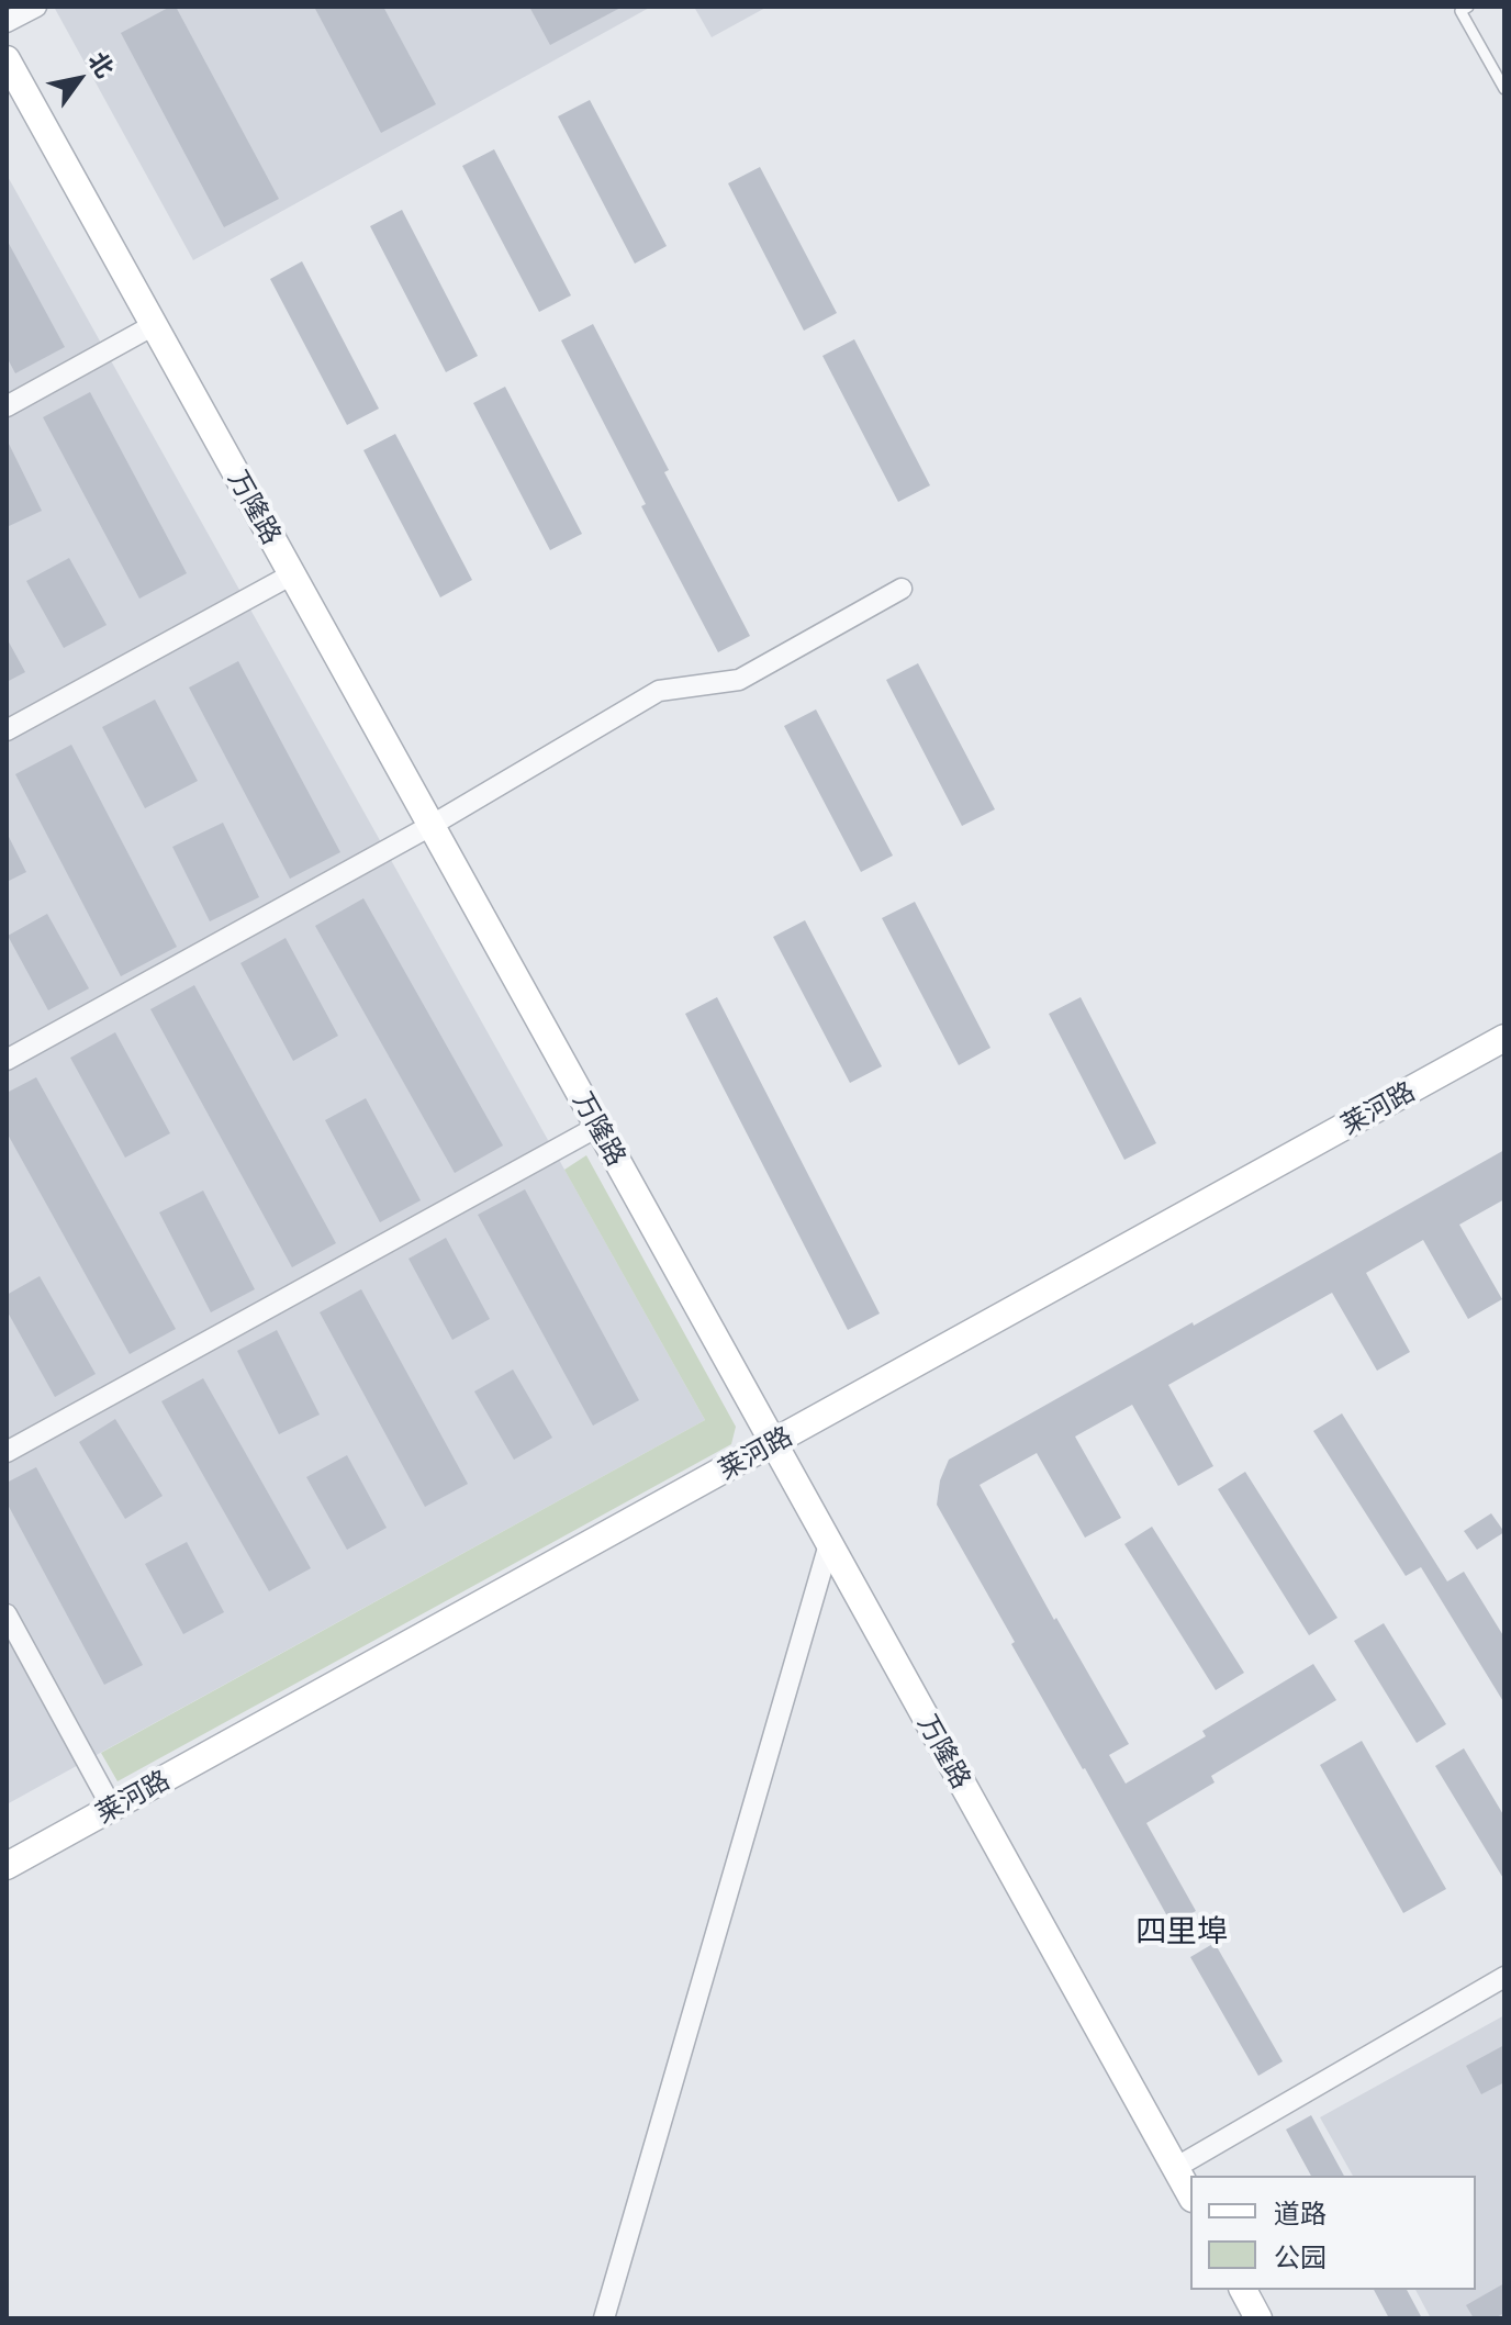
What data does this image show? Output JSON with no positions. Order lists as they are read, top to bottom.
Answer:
{
  "streets": {
    "street": ["万隆路", "莱河路"]
  },
  "crossings": [
    ["万隆路", "莱河路"]
  ],
  "districts": ["四里埠"],
  "legend": ["道路", "公园"],
  "north": "top right"
}
